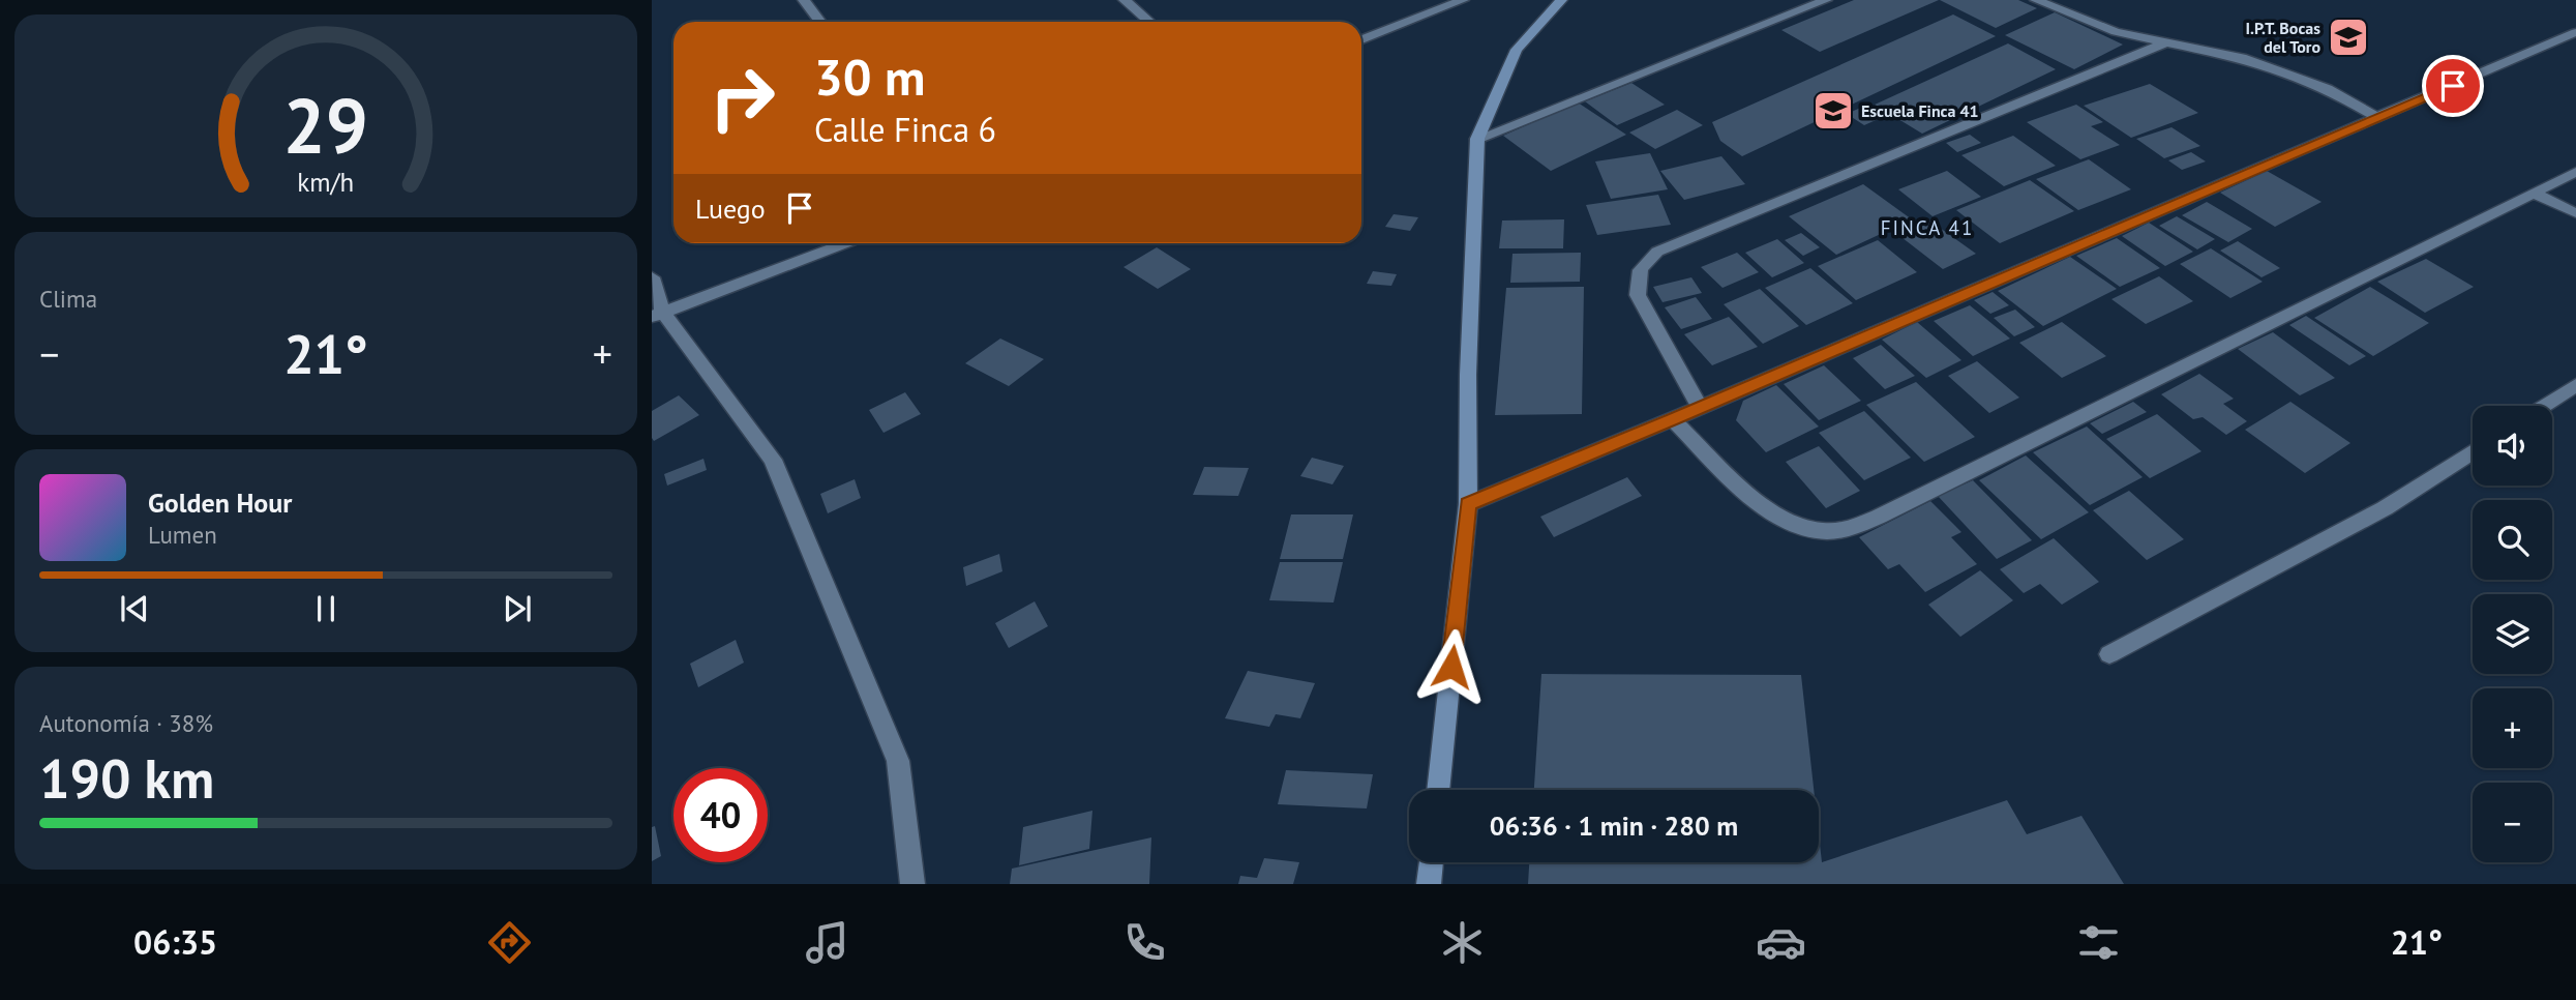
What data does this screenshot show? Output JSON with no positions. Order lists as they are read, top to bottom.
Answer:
{
  "districts": ["FINCA 41"],
  "places": {
    "school or university": ["I.P.T. Bocas del Toro", "Escuela Finca 41"]
  },
  "page": {
    "turn": ["30 m", "Calle Finca 6"],
    "then": "Luego",
    "tile": [
      "Clima",
      ["Autonomía · 38%", "190 km"]
    ],
    "heat": ["−", "21°", "+"],
    "map_buttons": ["+", "−"],
    "song": ["Golden Hour", "Lumen"],
    "limit": "40",
    "trip": "06:36 · 1 min · 280 m",
    "tabs": ["06:35", "21°"],
    "gauge": ["29", "km/h"]
  }
}
